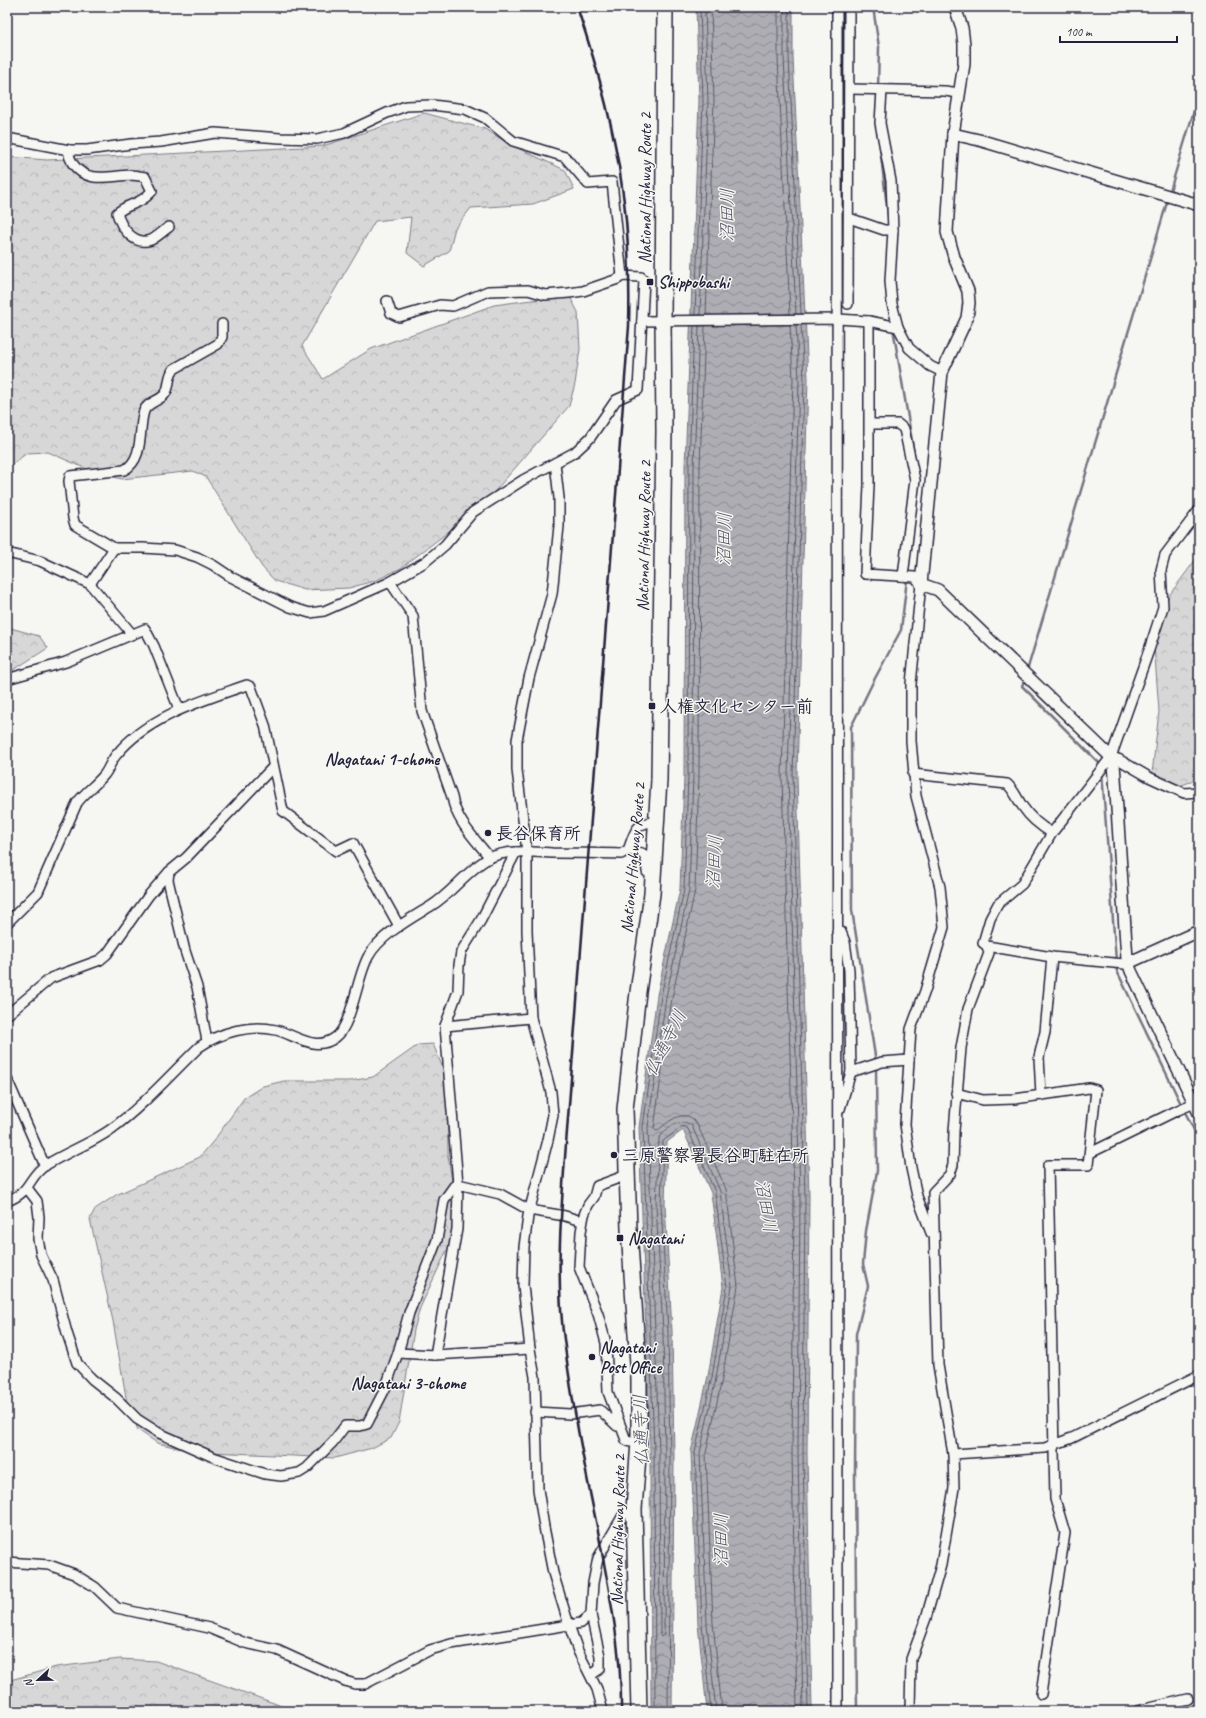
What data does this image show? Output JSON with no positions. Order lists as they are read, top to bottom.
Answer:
{
  "streets": {
    "highway": ["National Highway Route 2"]
  },
  "districts": ["Nagatani 1-chome", "Nagatani 3-chome"],
  "water": ["沼田川", "仏通寺川"],
  "places": {
    "transit": ["Shippobashi", "人権文化センター前", "Nagatani"],
    "other": ["長谷保育所", "三原警察署長谷町駐在所", "Nagatani Post Office"]
  },
  "scale_bar": "100 m",
  "north": "left"
}
